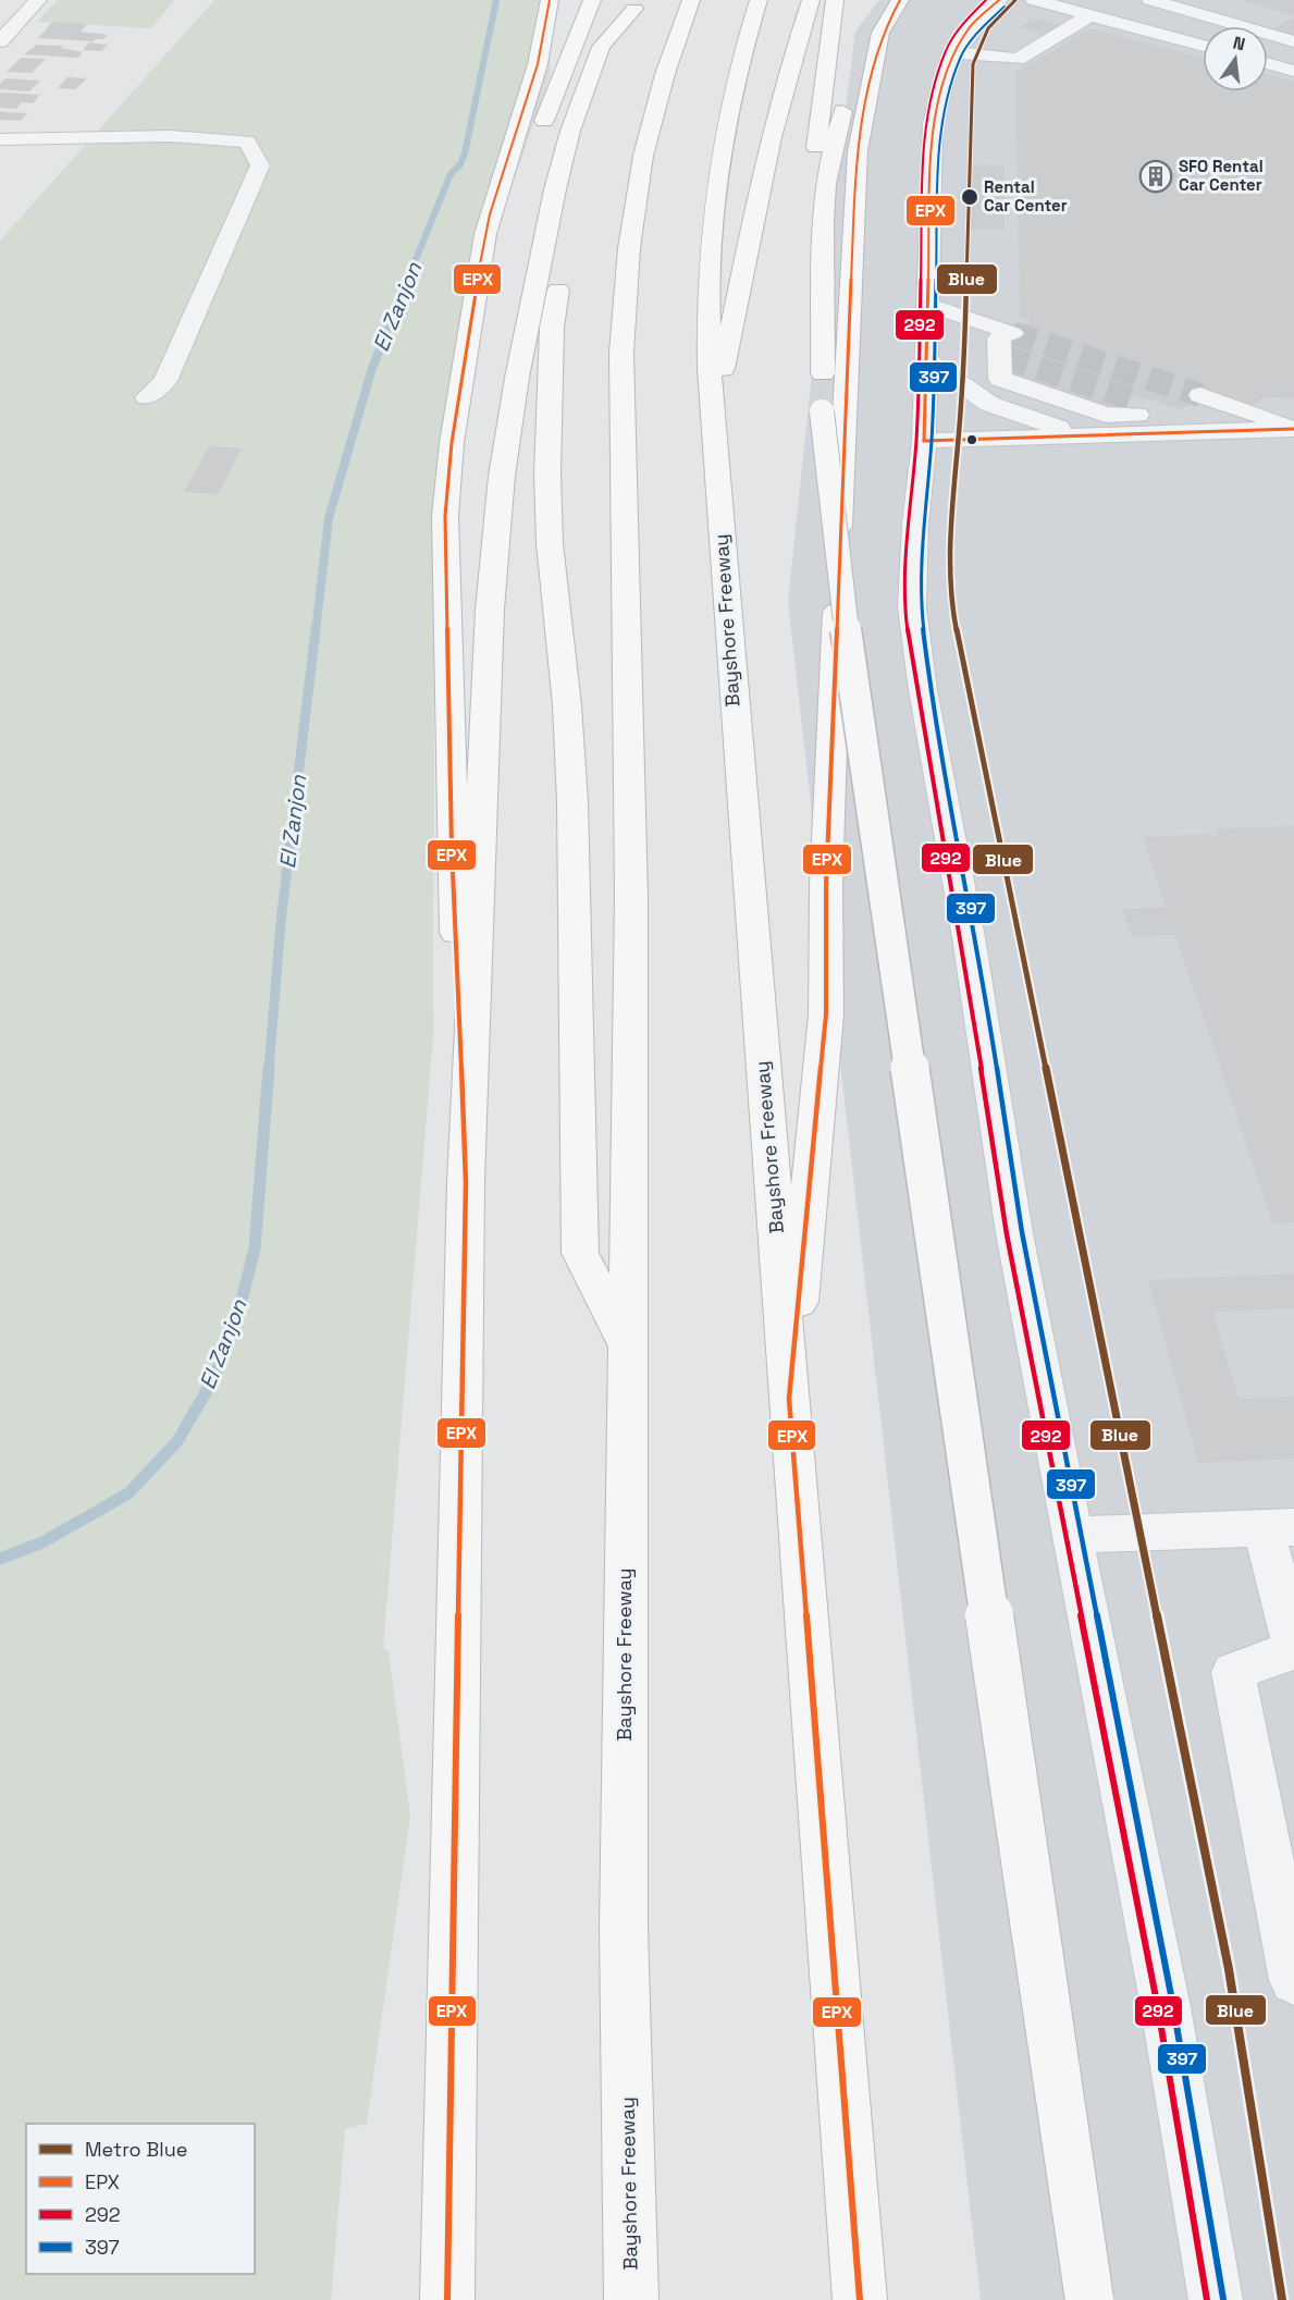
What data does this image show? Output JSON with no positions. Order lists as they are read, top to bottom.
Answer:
{
  "streets": {
    "highway": ["Bayshore Freeway"]
  },
  "water": ["El Zanjon"],
  "places": {
    "building": ["SFO Rental Car Center"],
    "other": ["Rental Car Center"]
  },
  "lines": [
    "metro line Blue",
    "transit line EPX",
    "transit line 292",
    "transit line 397"
  ],
  "legend": [
    "Metro Blue",
    "EPX",
    "292",
    "397"
  ],
  "north": "top"
}
